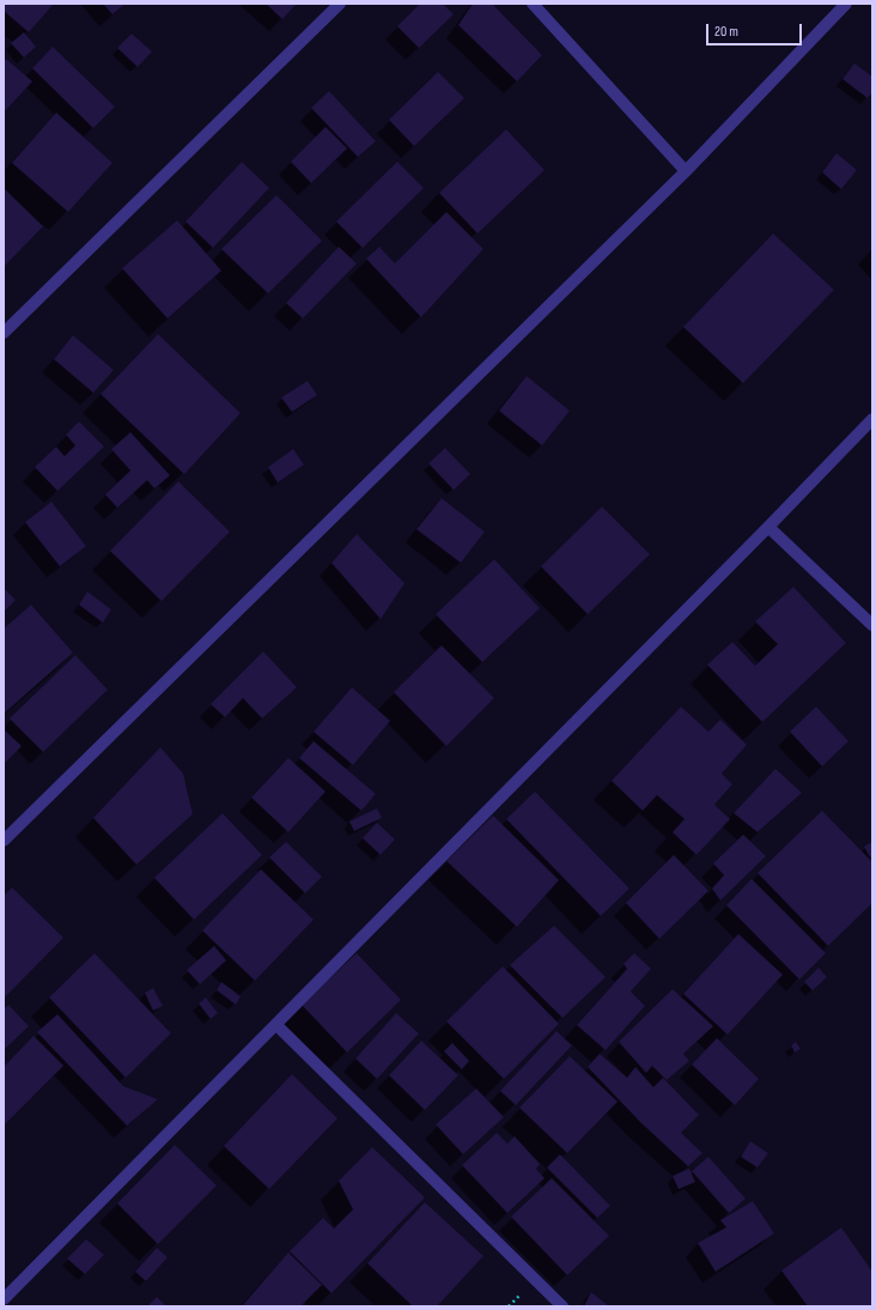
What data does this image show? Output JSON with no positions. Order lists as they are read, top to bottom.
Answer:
{
  "scale_bar": "20 m"
}
